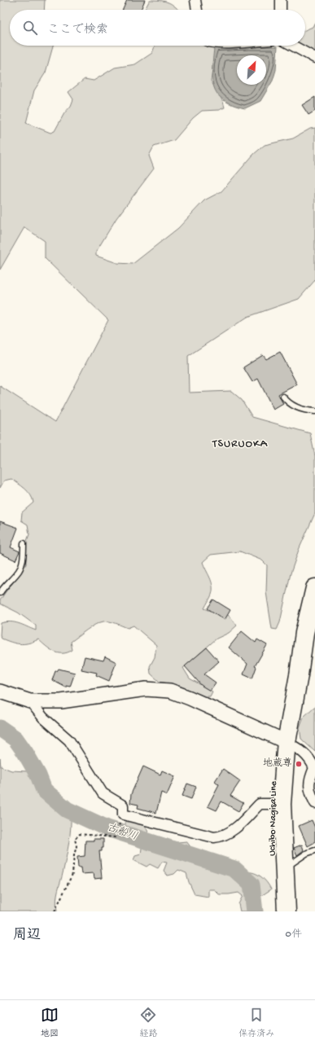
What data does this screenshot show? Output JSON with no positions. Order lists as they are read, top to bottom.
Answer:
{
  "streets": {
    "highway": ["Uchibo Nagisa Line"]
  },
  "districts": ["TSURUOKA"],
  "water": ["古船川"],
  "places": ["地蔵尊"],
  "north": "top right",
  "page": {
    "search": "ここで検索",
    "heading": ["周辺", "0件"],
    "nav": ["地図", "経路", "保存済み"]
  }
}
